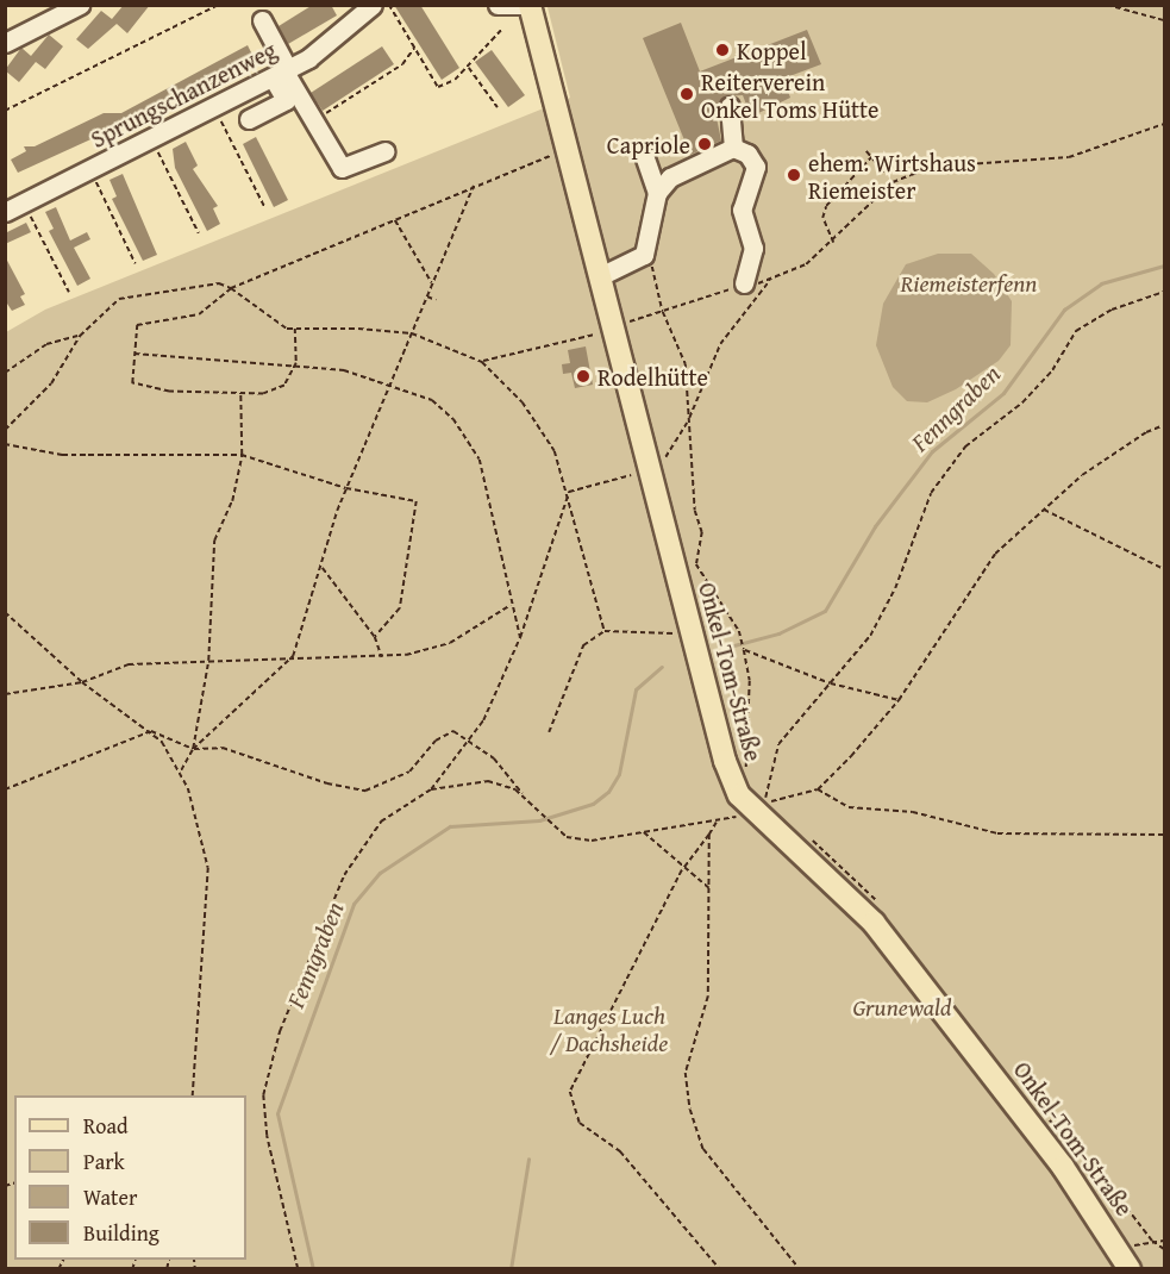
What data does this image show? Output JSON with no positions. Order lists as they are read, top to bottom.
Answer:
{
  "streets": {
    "main road": ["Onkel-Tom-Straße"],
    "street": ["Sprungschanzenweg"]
  },
  "water": ["Fenngraben"],
  "parks": ["Riemeisterfenn", "Grunewald", "Langes Luch / Dachsheide"],
  "places": [
    "Koppel",
    "Reiterverein Onkel Toms Hütte",
    "Capriole",
    "ehem. Wirtshaus Riemeister",
    "Rodelhütte"
  ],
  "legend": [
    "Road",
    "Park",
    "Water",
    "Building"
  ]
}
